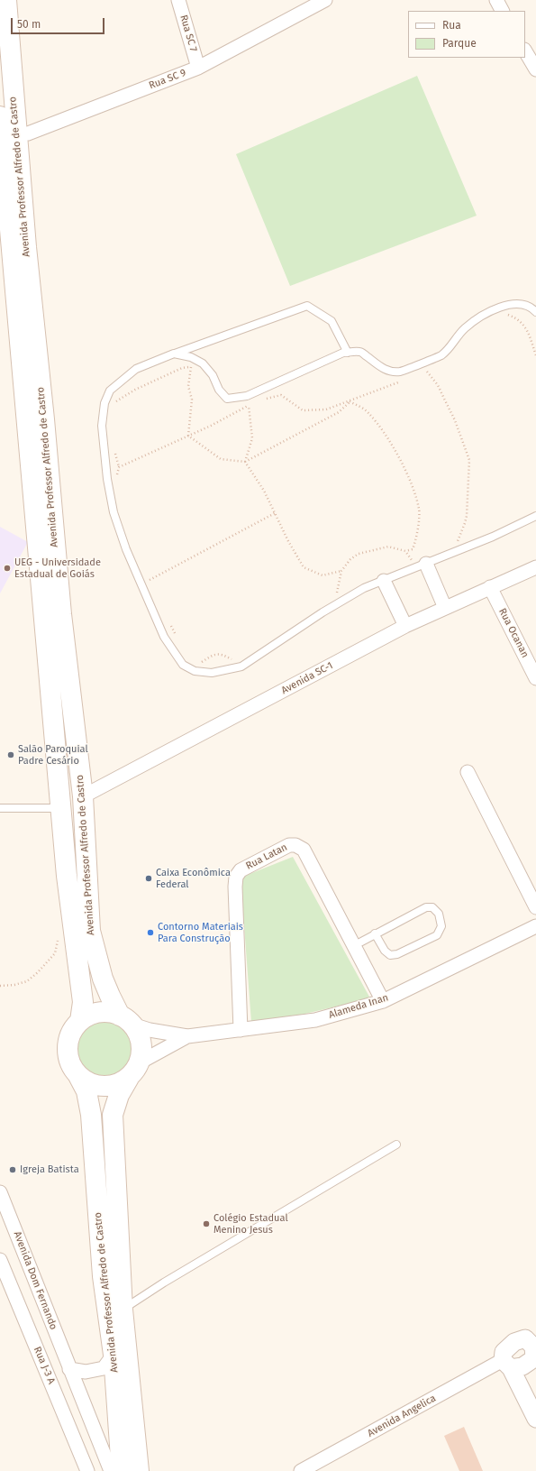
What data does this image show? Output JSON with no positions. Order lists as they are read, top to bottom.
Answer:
{
  "streets": {
    "main road": ["Avenida Professor Alfredo de Castro"],
    "street": [
      "Rua SC 7",
      "Rua SC 9",
      "Rua Ocanan",
      "Avenida SC-1",
      "Rua Latan",
      "Alameda Inan",
      "Avenida Dom Fernando",
      "Rua J-3 A",
      "Avenida Angelica"
    ]
  },
  "crossings": [
    ["Rua SC 7", "Rua SC 9"],
    ["Rua SC 9", "Avenida Professor Alfredo de Castro"],
    ["Avenida Professor Alfredo de Castro", "Avenida SC-1"],
    ["Avenida Professor Alfredo de Castro", "Alameda Inan"],
    ["Rua Ocanan", "Avenida SC-1"],
    ["Rua Latan", "Alameda Inan"]
  ],
  "places": [
    "UEG - Universidade Estadual de Goiás",
    "Salão Paroquial Padre Cesário",
    "Caixa Econômica Federal",
    "Contorno Materiais Para Construção",
    "Igreja Batista",
    "Colégio Estadual Menino Jesus"
  ],
  "legend": ["Rua", "Parque"],
  "scale_bar": "50 m"
}
